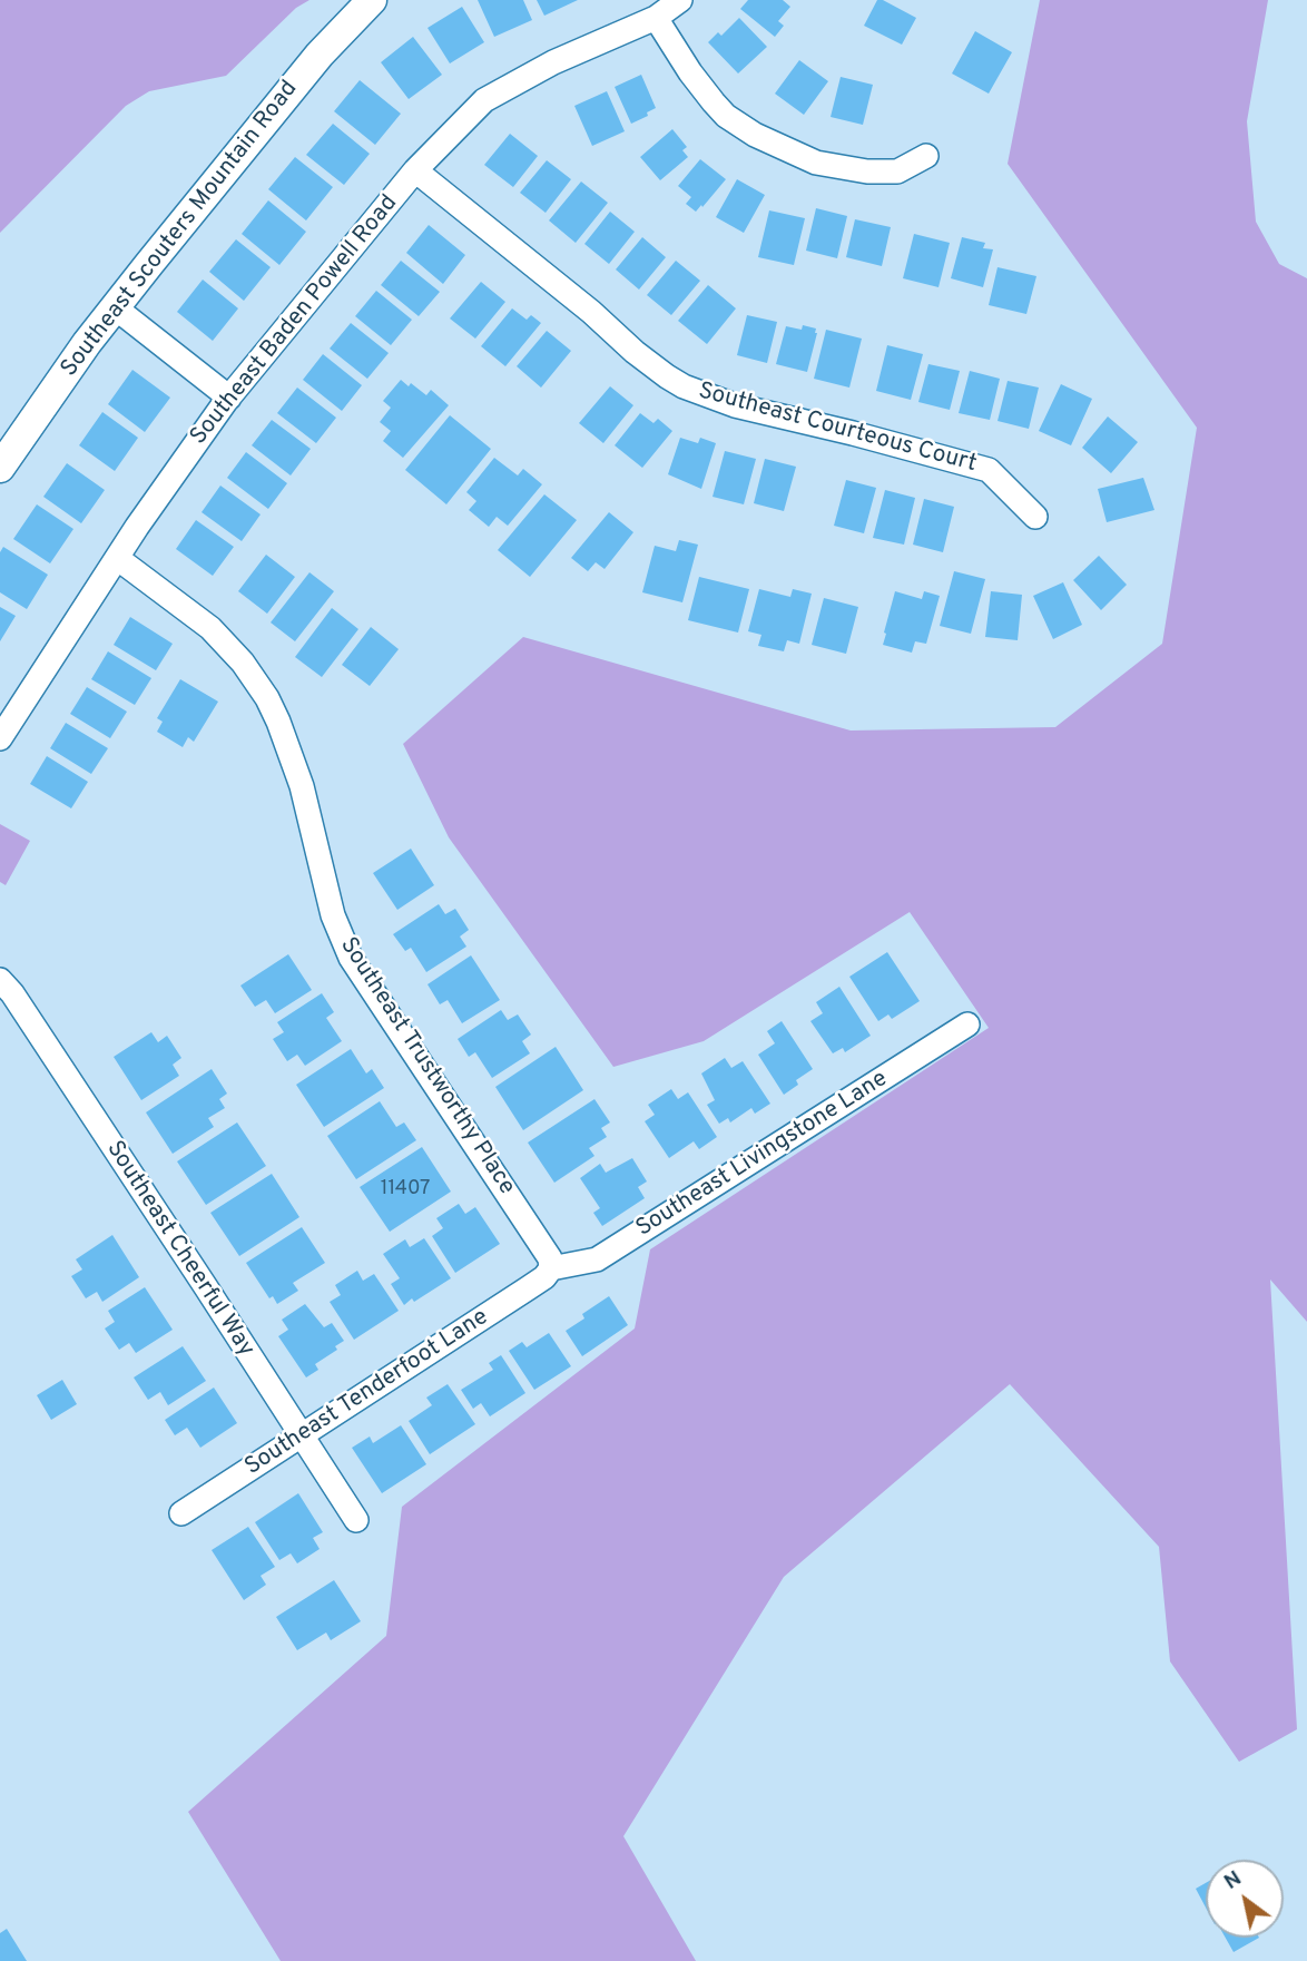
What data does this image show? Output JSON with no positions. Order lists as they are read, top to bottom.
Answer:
{
  "streets": {
    "street": [
      "Southeast Scouters Mountain Road",
      "Southeast Baden Powell Road",
      "Southeast Courteous Court",
      "Southeast Trustworthy Place",
      "Southeast Livingstone Lane",
      "Southeast Cheerful Way",
      "Southeast Tenderfoot Lane"
    ]
  },
  "crossings": [
    ["Southeast Baden Powell Road", "Southeast Courteous Court"],
    ["Southeast Baden Powell Road", "Southeast Trustworthy Place"],
    ["Southeast Trustworthy Place", "Southeast Livingstone Lane"],
    ["Southeast Trustworthy Place", "Southeast Tenderfoot Lane"],
    ["Southeast Livingstone Lane", "Southeast Tenderfoot Lane"],
    ["Southeast Cheerful Way", "Southeast Tenderfoot Lane"]
  ],
  "house_numbers": ["11407"],
  "north": "top left"
}
